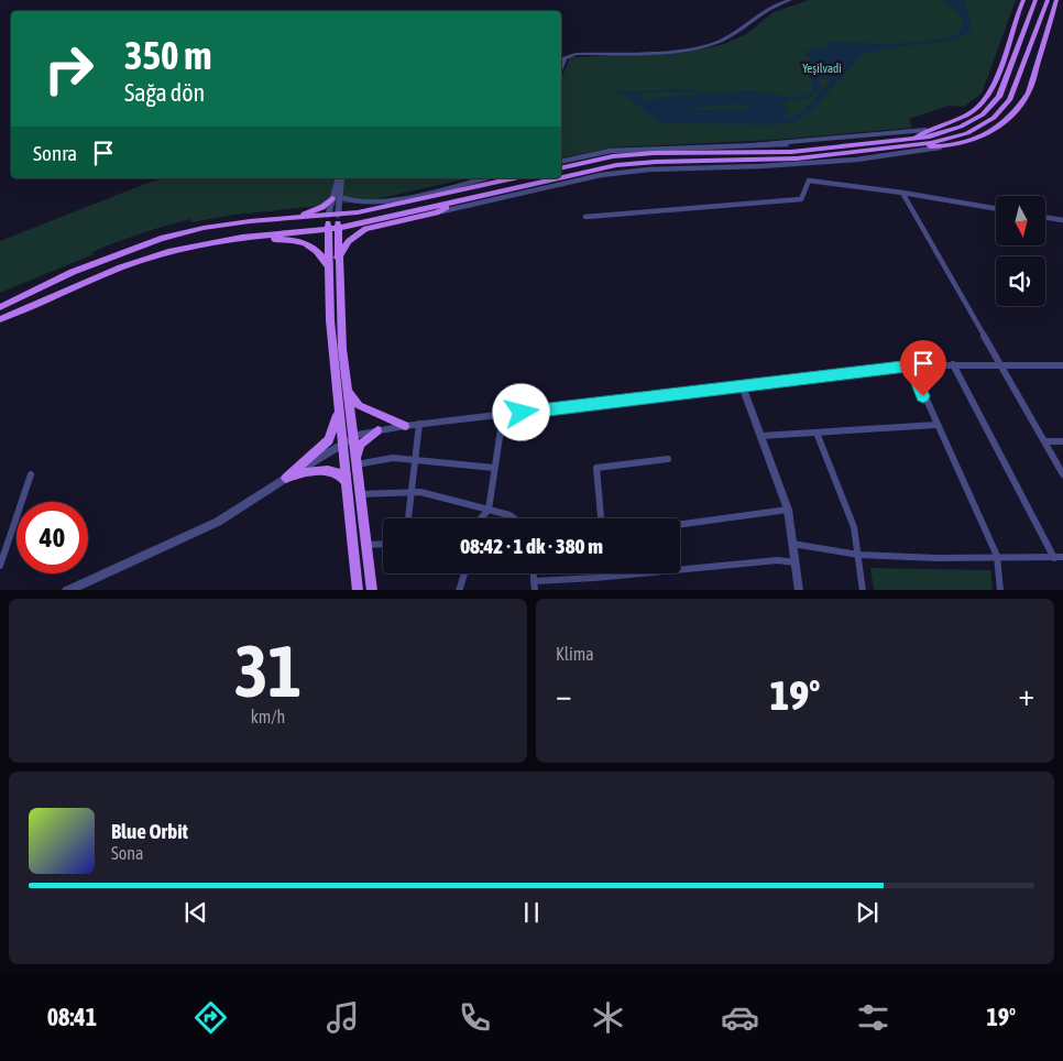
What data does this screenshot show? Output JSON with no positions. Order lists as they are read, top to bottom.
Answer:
{
  "parks": ["Yeşilvadi"],
  "north": "bottom",
  "page": {
    "turn": ["350 m", "Sağa dön"],
    "then": "Sonra",
    "limit": "40",
    "trip": "08:42 · 1 dk · 380 m",
    "tile": [
      ["31", "km/h"],
      "Klima"
    ],
    "heat": ["−", "19°", "+"],
    "song": ["Blue Orbit", "Sona"],
    "tabs": ["08:41", "19°"]
  }
}
